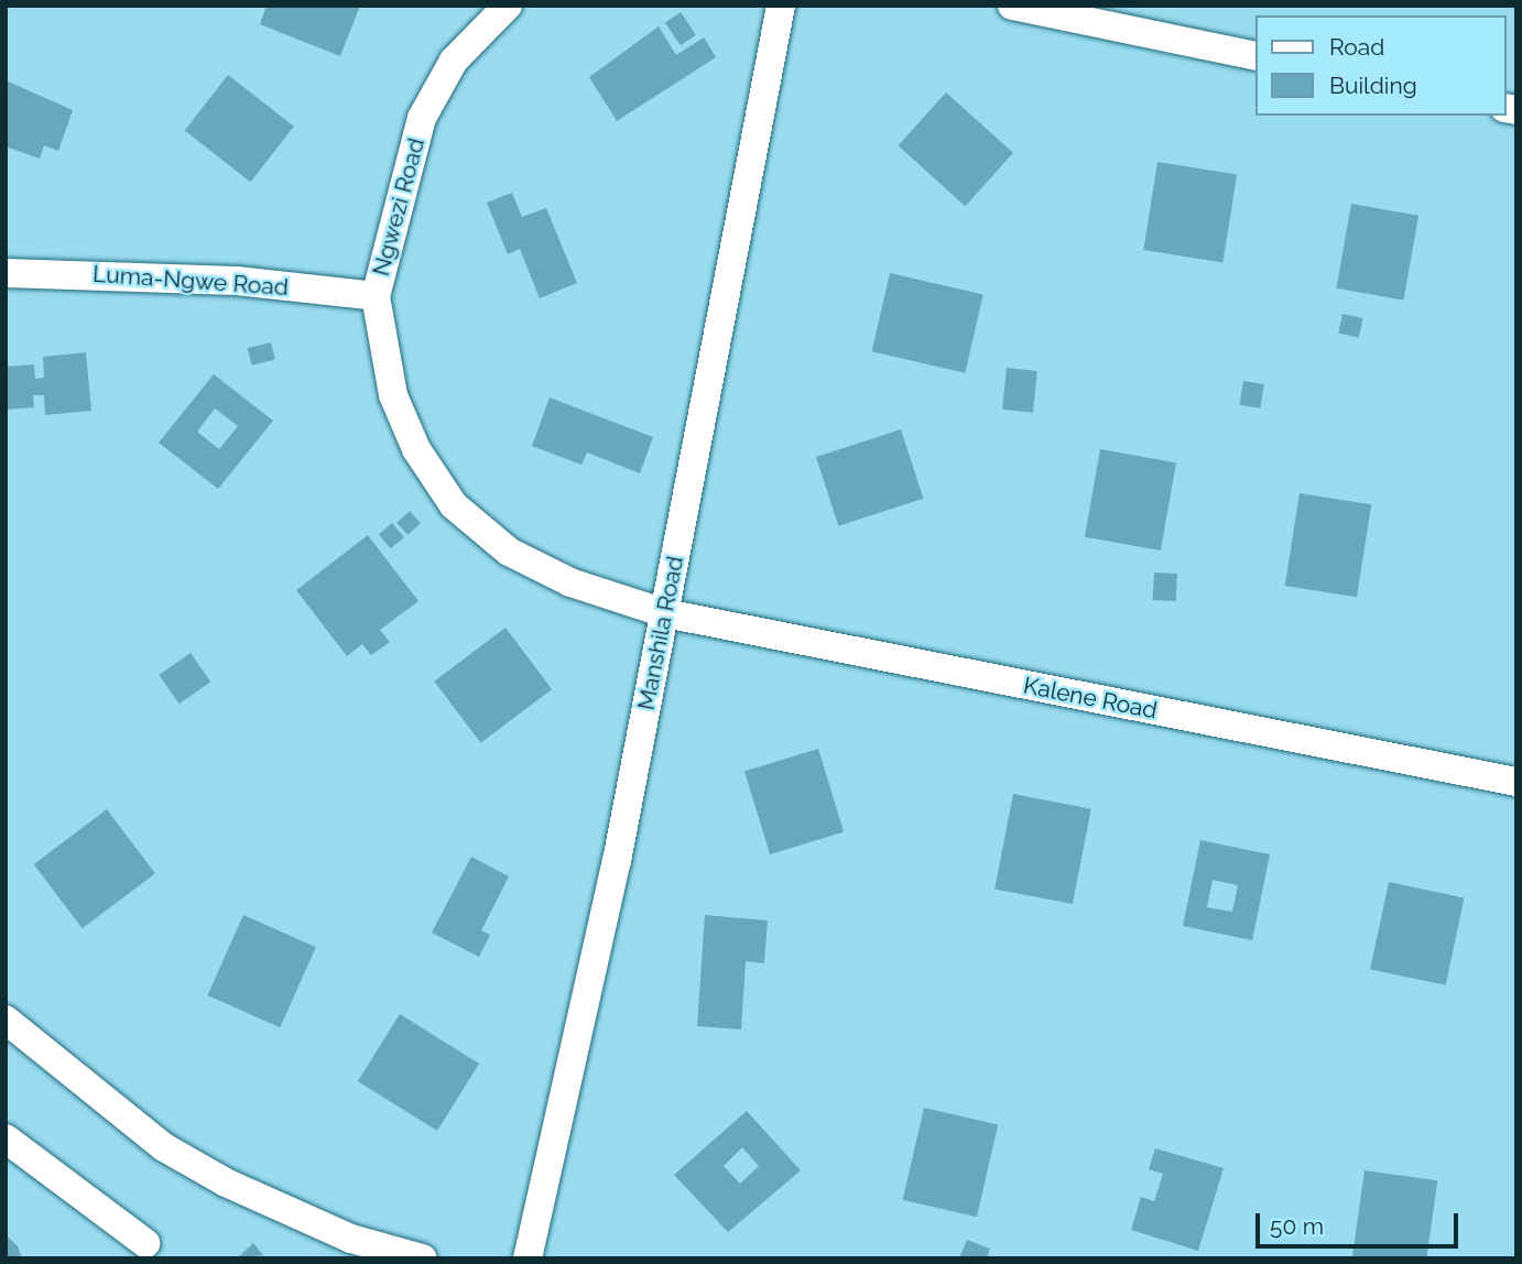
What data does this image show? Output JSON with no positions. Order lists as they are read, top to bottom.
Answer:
{
  "streets": {
    "street": [
      "Ngwezi Road",
      "Luma-Ngwe Road",
      "Manshila Road",
      "Kalene Road"
    ]
  },
  "crossings": [
    ["Ngwezi Road", "Luma-Ngwe Road"],
    ["Ngwezi Road", "Manshila Road"],
    ["Ngwezi Road", "Kalene Road"],
    ["Manshila Road", "Kalene Road"]
  ],
  "legend": ["Road", "Building"],
  "scale_bar": "50 m"
}
